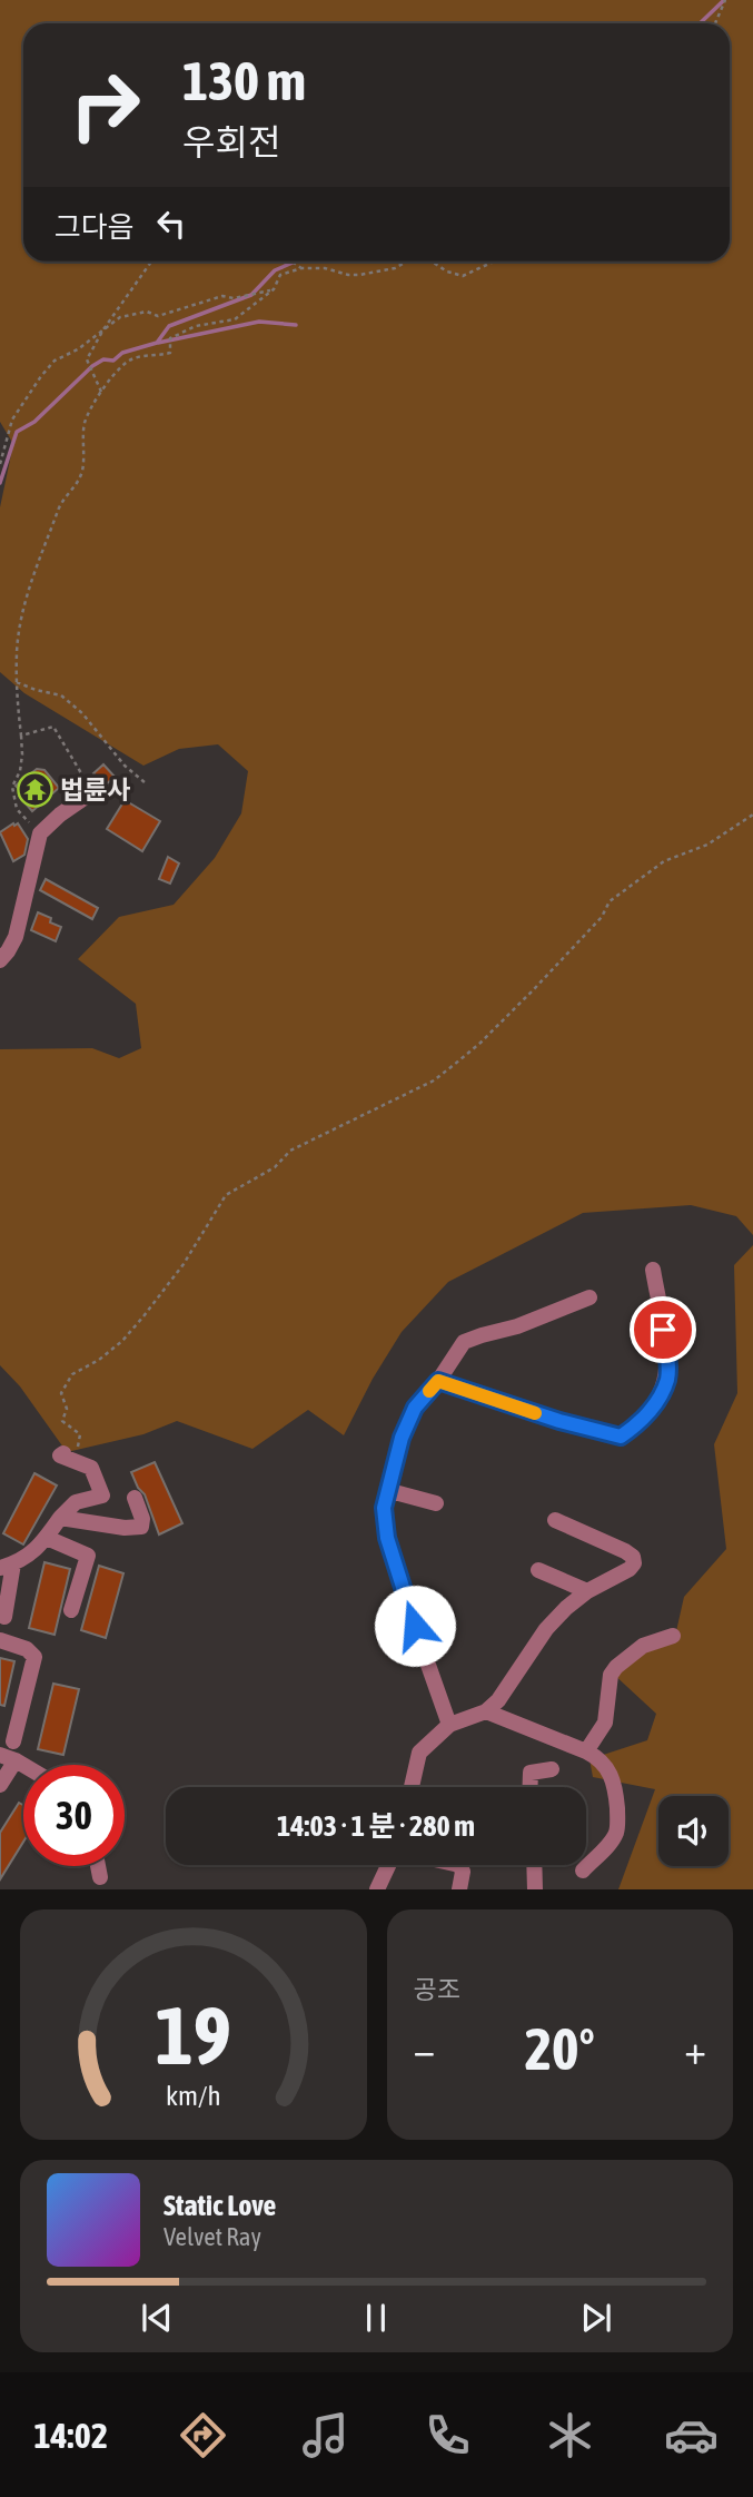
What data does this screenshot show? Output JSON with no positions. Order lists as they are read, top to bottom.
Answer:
{
  "places": {
    "temple": ["법륜사"]
  },
  "page": {
    "turn": ["130 m", "우회전"],
    "then": "그다음",
    "limit": "30",
    "trip": "14:03 · 1 분 · 280 m",
    "tile": "공조",
    "heat": ["−", "20°", "+"],
    "song": ["Static Love", "Velvet Ray"],
    "tabs": "14:02",
    "gauge": ["19", "km/h"]
  }
}
